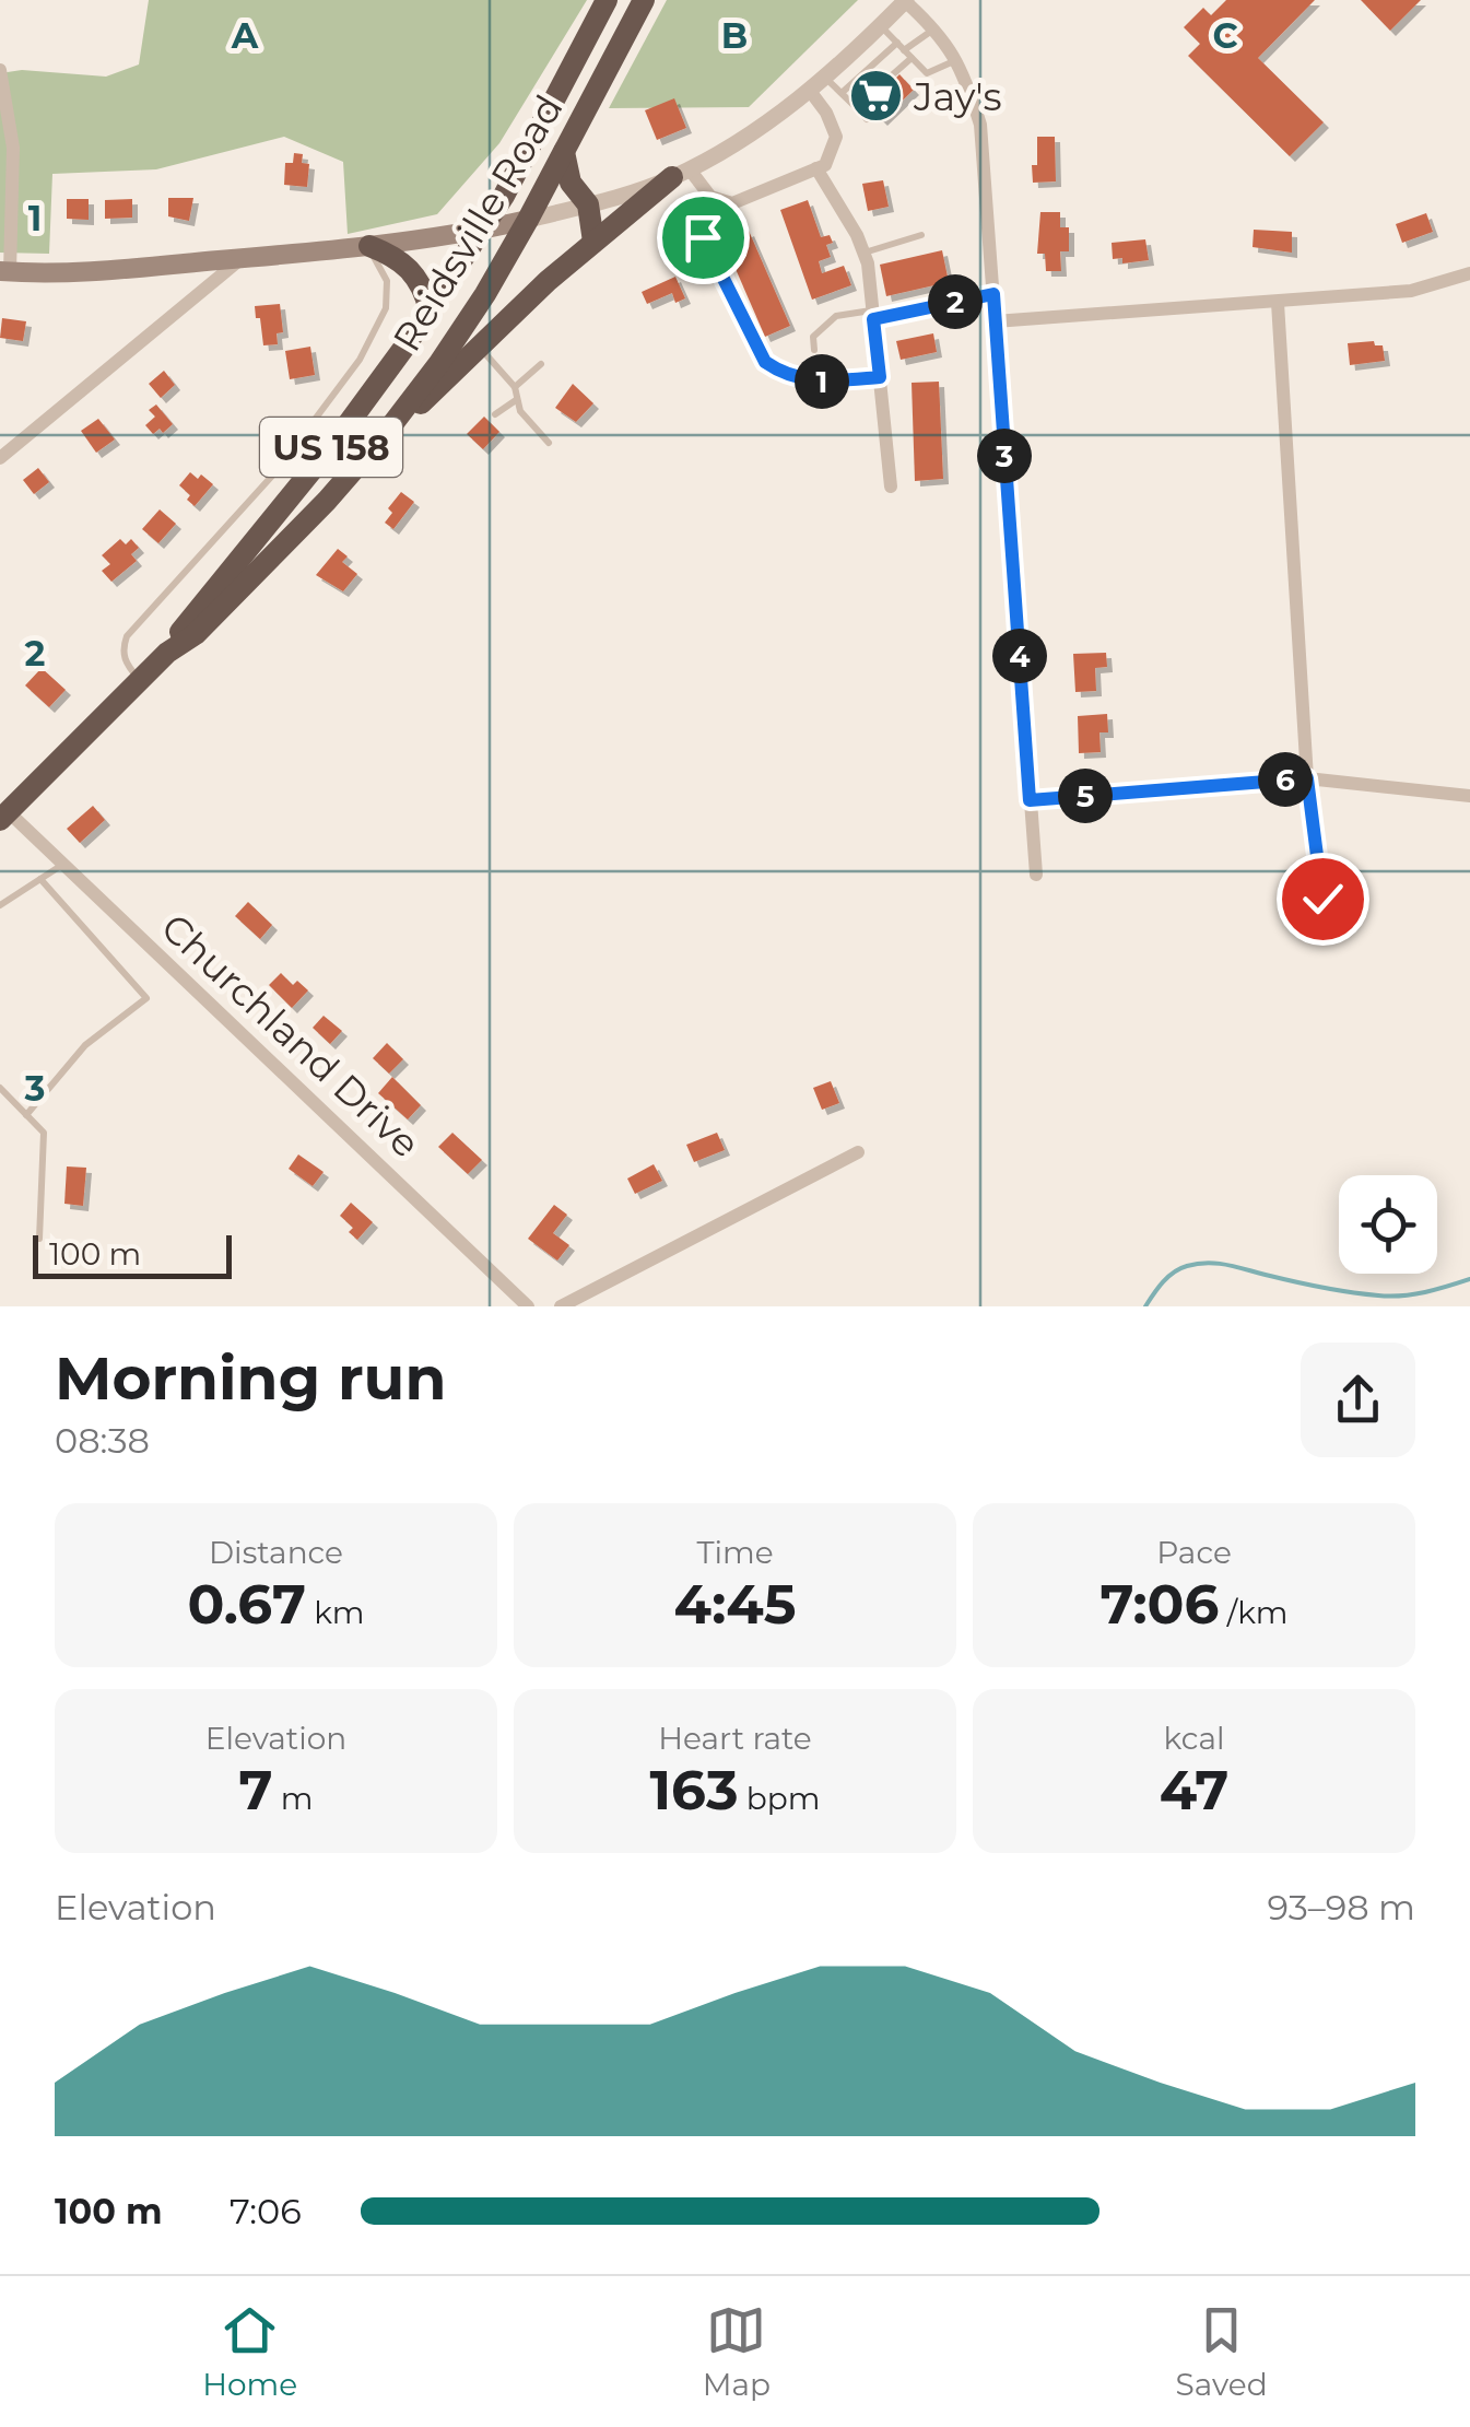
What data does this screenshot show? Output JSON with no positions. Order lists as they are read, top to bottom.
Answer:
{
  "streets": {
    "highway": ["Reidsville Road", "US 158"],
    "street": ["Churchland Drive"]
  },
  "crossings": [
    ["Reidsville Road", "Churchland Drive"]
  ],
  "places": {
    "supermarket": ["Jay's"]
  },
  "scale_bar": "100 m",
  "page": {
    "pins": [
      "2",
      "1",
      "3",
      "4",
      "6",
      "5"
    ],
    "scale": "100 m",
    "heading": ["Morning run", "08:38"],
    "stats": [
      ["Distance", "0.67 km"],
      ["Time", "4:45"],
      ["Pace", "7:06 /km"],
      ["Elevation", "7 m"],
      ["Heart rate", "163 bpm"],
      ["kcal", "47"]
    ],
    "chart": ["Elevation", "93–98 m"],
    "list": [
      {
        "name": "100 m",
        "note": "7:06"
      }
    ],
    "tabs": ["Home", "Map", "Saved"]
  },
  "grid": {
    "columns": ["A", "B", "C"],
    "rows": ["1", "2", "3"]
  }
}
